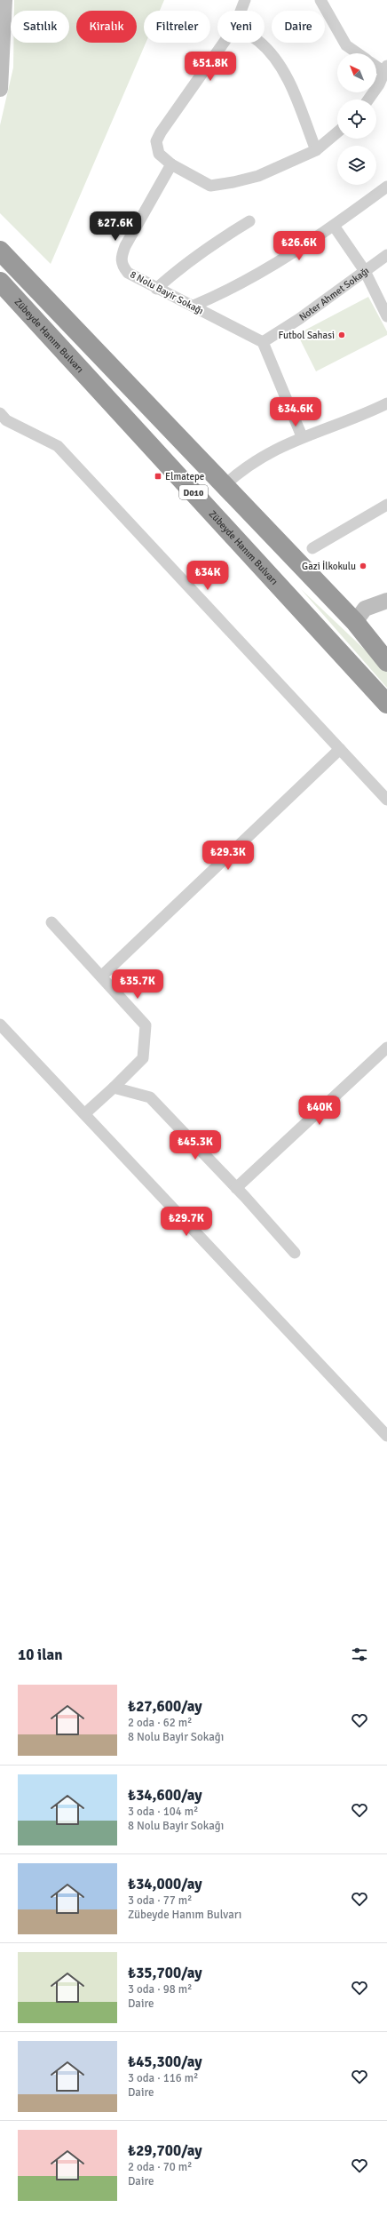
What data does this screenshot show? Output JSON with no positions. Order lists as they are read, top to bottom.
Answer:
{
  "streets": {
    "highway": ["Zübeyde Hanım Bulvarı", "D010"],
    "street": ["8 Nolu Bayir Sokağı", "Noter Ahmet Sokağı"]
  },
  "crossings": [
    ["8 Nolu Bayir Sokağı", "Noter Ahmet Sokağı"]
  ],
  "places": {
    "other": ["Futbol Sahasi", "Gazi İlkokulu"],
    "transit": ["Elmatepe"]
  },
  "north": "top left",
  "page": {
    "chip": [
      "Satılık",
      "Kiralık",
      "Filtreler",
      "Yeni",
      "Daire"
    ],
    "price": [
      "₺51.8K",
      "₺27.6K",
      "₺26.6K",
      "₺34.6K",
      "₺34K",
      "₺29.3K",
      "₺35.7K",
      "₺40K",
      "₺45.3K",
      "₺29.7K"
    ],
    "heading": "10 ilan",
    "list": [
      {
        "name": "₺27,600/ay",
        "note": "2 oda · 62 m² · 8 Nolu Bayir Sokağı"
      },
      {
        "name": "₺34,600/ay",
        "note": "3 oda · 104 m² · 8 Nolu Bayir Sokağı"
      },
      {
        "name": "₺34,000/ay",
        "note": "3 oda · 77 m² · Zübeyde Hanım Bulvarı"
      },
      {
        "name": "₺35,700/ay",
        "note": "3 oda · 98 m² · Daire"
      },
      {
        "name": "₺45,300/ay",
        "note": "3 oda · 116 m² · Daire"
      },
      {
        "name": "₺29,700/ay",
        "note": "2 oda · 70 m² · Daire"
      }
    ]
  }
}
